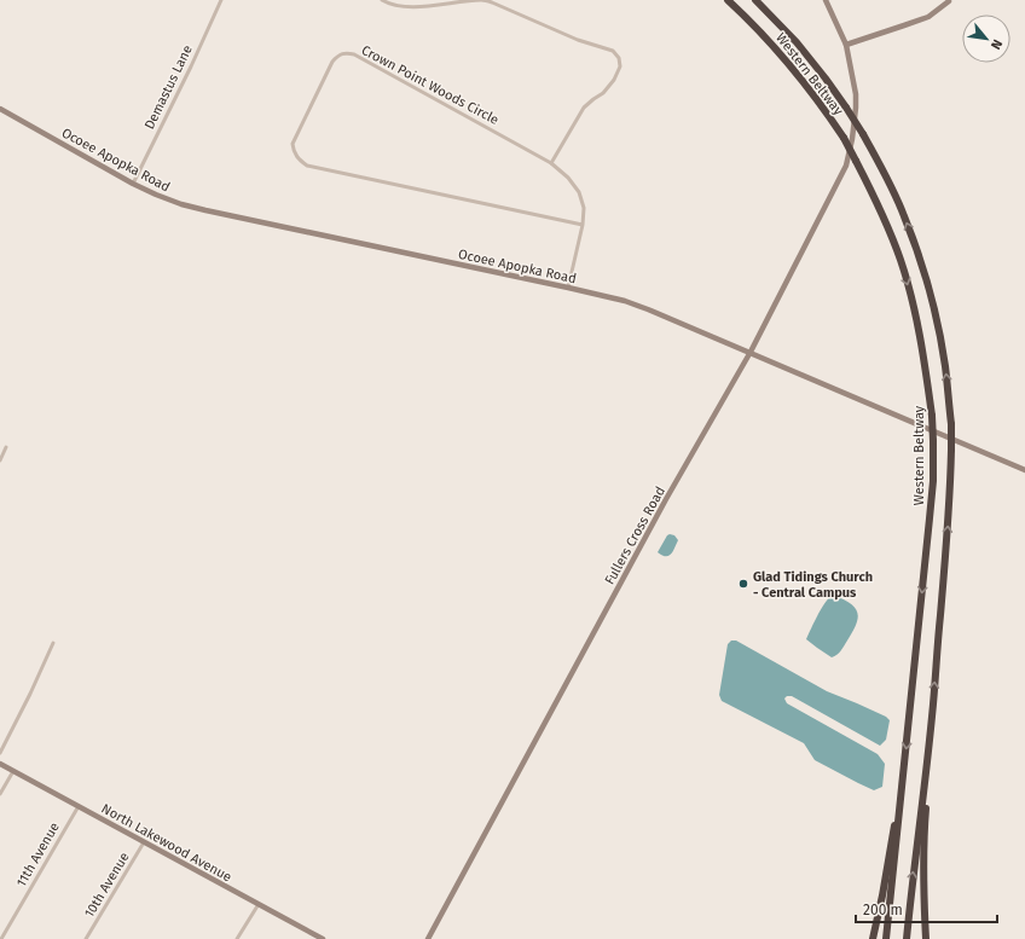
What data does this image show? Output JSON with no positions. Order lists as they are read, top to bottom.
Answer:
{
  "streets": {
    "highway": ["Western Beltway"],
    "street": [
      "Crown Point Woods Circle",
      "Demastus Lane",
      "Ocoee Apopka Road",
      "Fullers Cross Road",
      "North Lakewood Avenue",
      "11th Avenue",
      "10th Avenue"
    ]
  },
  "crossings": [
    ["Western Beltway", "Fullers Cross Road"],
    ["Crown Point Woods Circle", "Ocoee Apopka Road"],
    ["Demastus Lane", "Ocoee Apopka Road"],
    ["Ocoee Apopka Road", "Fullers Cross Road"],
    ["North Lakewood Avenue", "11th Avenue"],
    ["North Lakewood Avenue", "10th Avenue"]
  ],
  "places": ["Glad Tidings Church - Central Campus"],
  "scale_bar": "200 m",
  "north": "bottom right"
}
